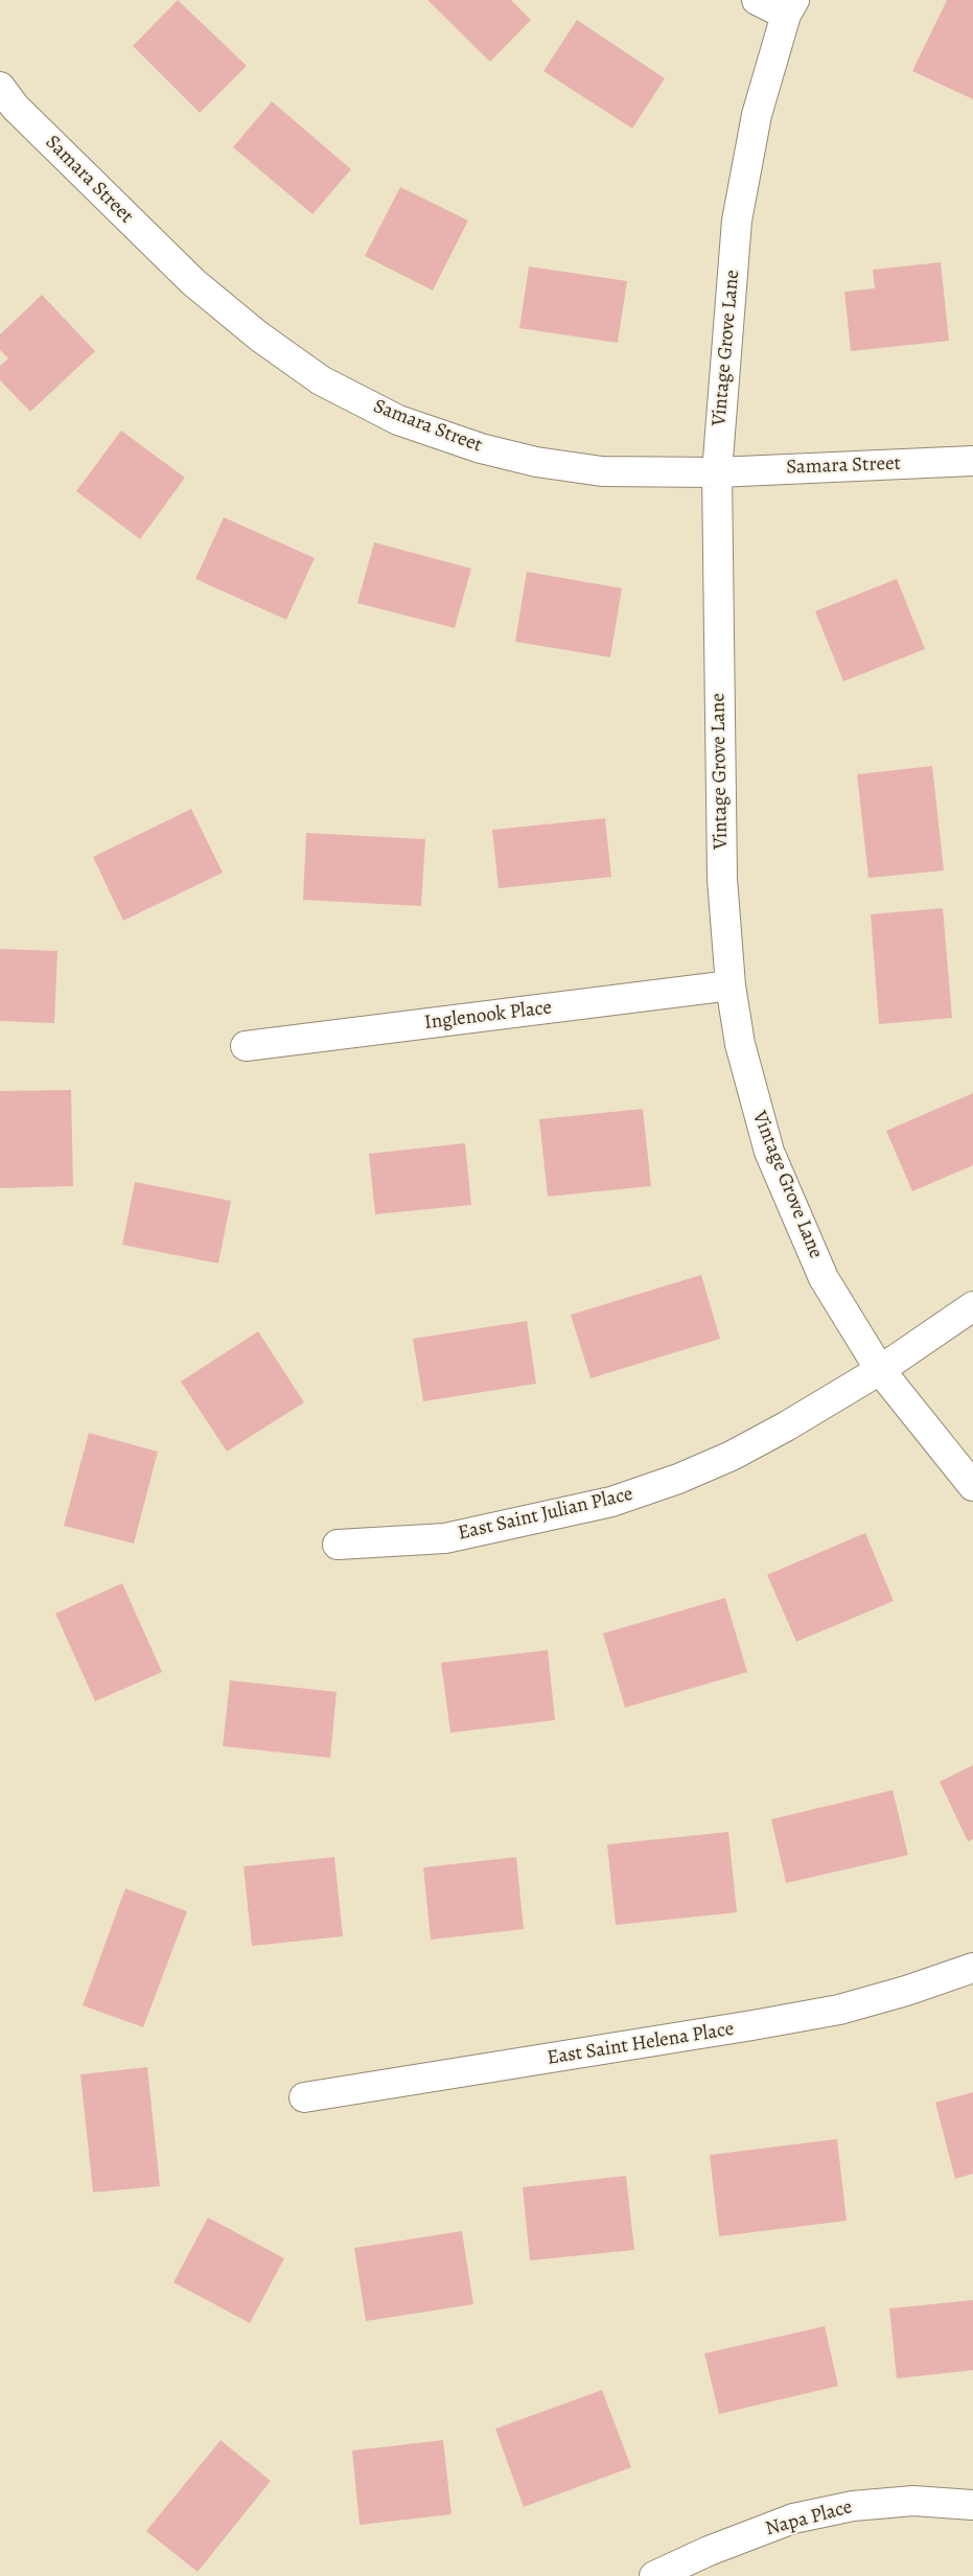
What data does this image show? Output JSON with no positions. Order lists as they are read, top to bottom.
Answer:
{
  "streets": {
    "street": [
      "Samara Street",
      "Vintage Grove Lane",
      "Inglenook Place",
      "East Saint Julian Place",
      "East Saint Helena Place",
      "Napa Place"
    ]
  },
  "crossings": [
    ["Samara Street", "Vintage Grove Lane"],
    ["Vintage Grove Lane", "Inglenook Place"],
    ["Vintage Grove Lane", "East Saint Julian Place"]
  ]
}
